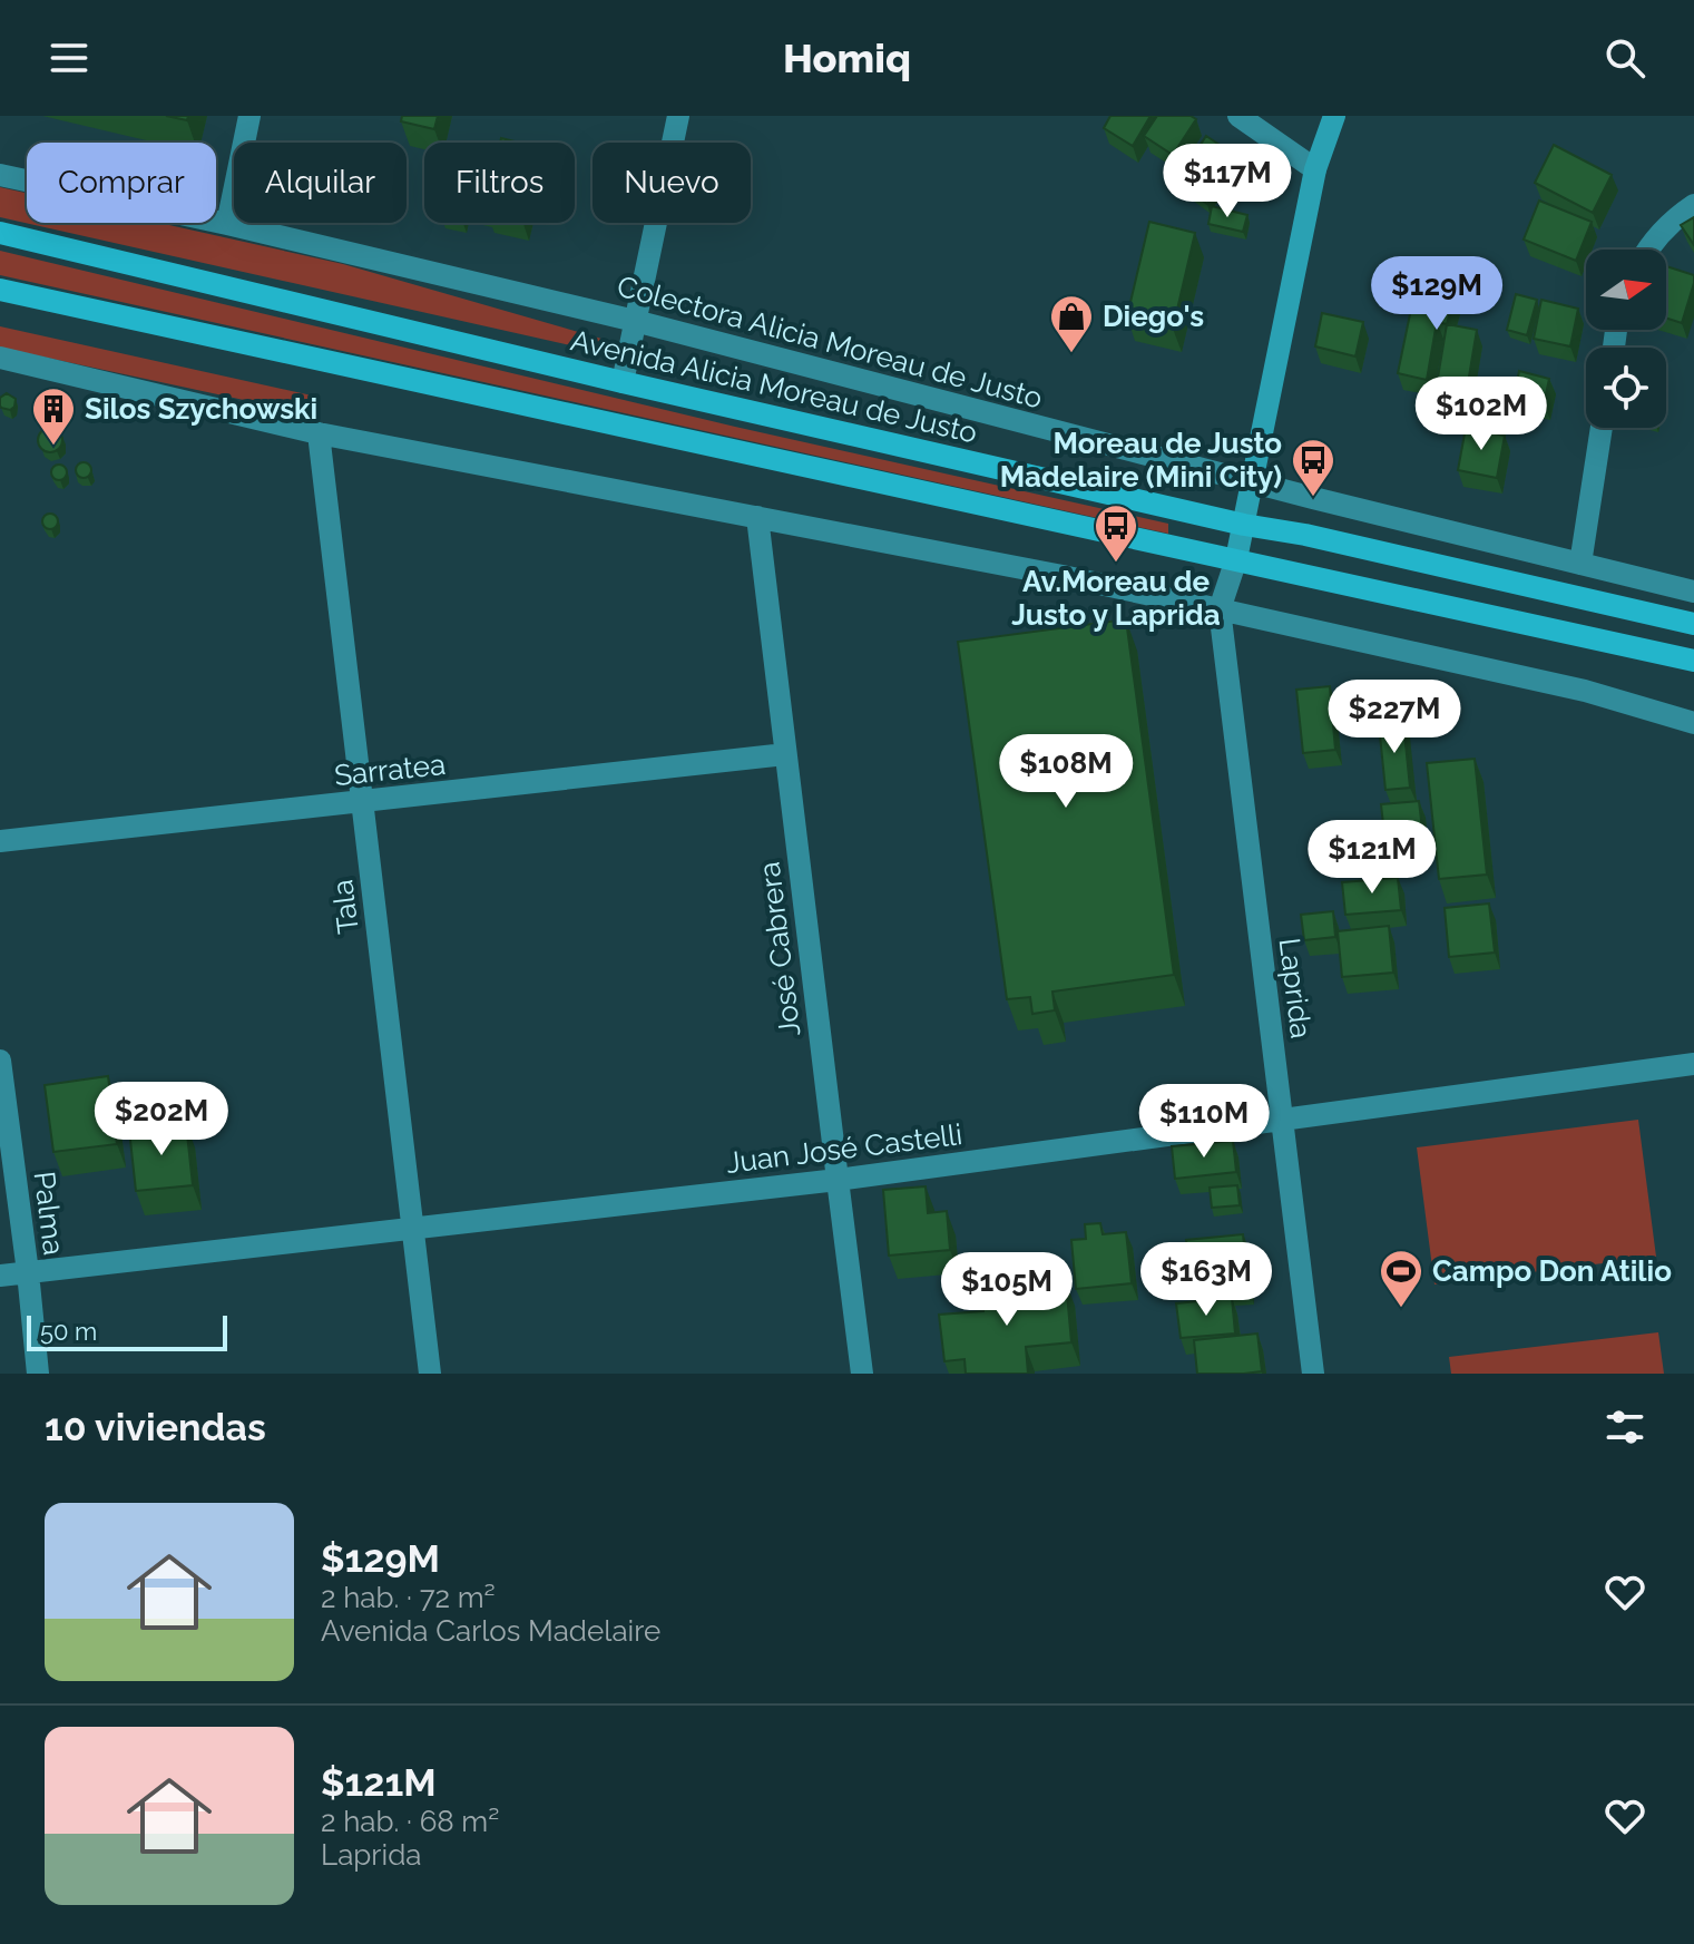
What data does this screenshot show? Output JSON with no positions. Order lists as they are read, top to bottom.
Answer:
{
  "streets": {
    "main road": ["Avenida Alicia Moreau de Justo"],
    "street": [
      "Colectora Alicia Moreau de Justo",
      "Sarratea",
      "Tala",
      "José Cabrera",
      "Laprida",
      "Juan José Castelli",
      "Palma"
    ]
  },
  "crossings": [
    ["Sarratea", "Tala"],
    ["Sarratea", "José Cabrera"],
    ["Tala", "Juan José Castelli"],
    ["José Cabrera", "Juan José Castelli"],
    ["Laprida", "Juan José Castelli"],
    ["Juan José Castelli", "Palma"]
  ],
  "places": {
    "shop": ["Diego's"],
    "building": ["Silos Szychowski"],
    "bus stop": ["Moreau de Justo Madelaire (Mini City)", "Av.Moreau de Justo y Laprida"],
    "sports": ["Campo Don Atilio"]
  },
  "scale_bar": "50 m",
  "north": "right",
  "page": {
    "header": "Homiq",
    "chip": [
      "Comprar",
      "Alquilar",
      "Filtros",
      "Nuevo"
    ],
    "price": [
      "$117M",
      "$129M",
      "$102M",
      "$227M",
      "$108M",
      "$121M",
      "$202M",
      "$110M",
      "$163M",
      "$105M"
    ],
    "scale": "50 m",
    "heading": "10 viviendas",
    "list": [
      {
        "name": "$129M",
        "note": "2 hab. · 72 m² · Avenida Carlos Madelaire"
      },
      {
        "name": "$121M",
        "note": "2 hab. · 68 m² · Laprida"
      }
    ]
  }
}
